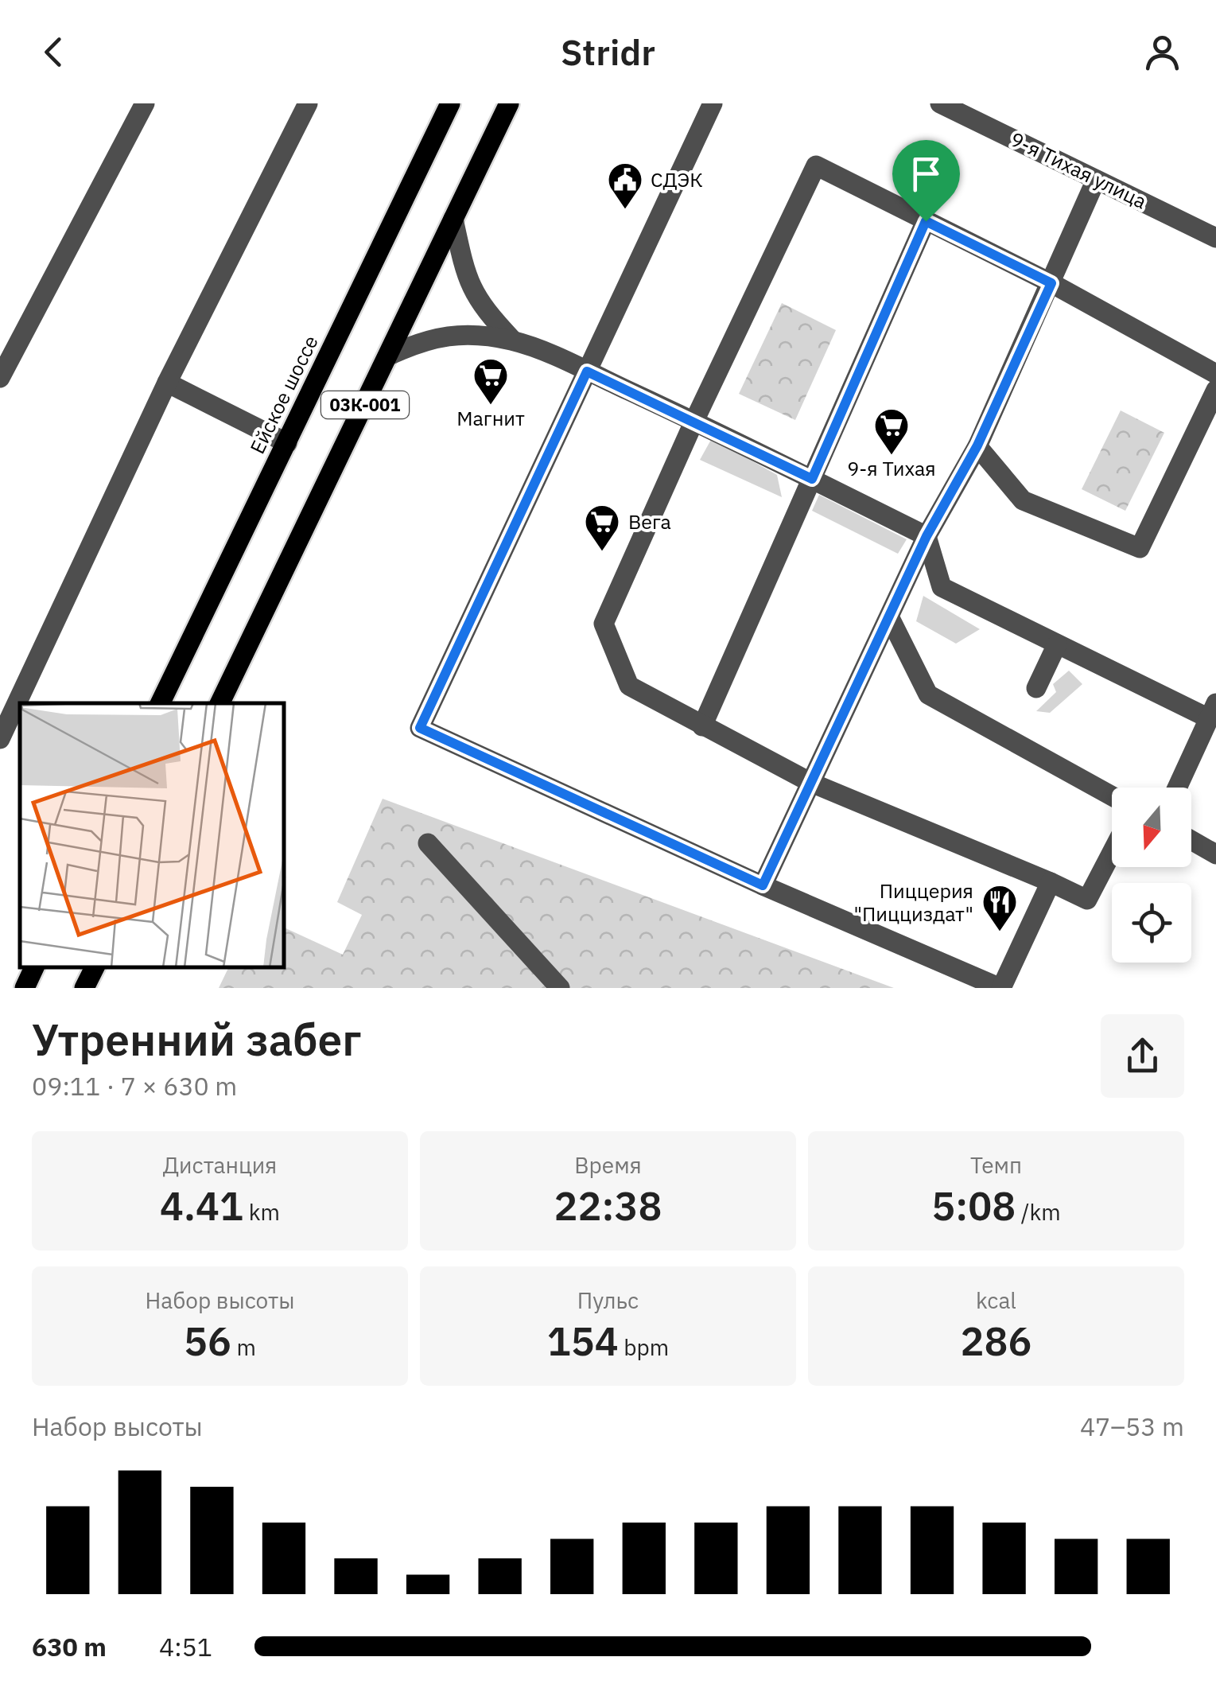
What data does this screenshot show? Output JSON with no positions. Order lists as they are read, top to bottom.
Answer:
{
  "streets": {
    "main road": ["Ейское шоссе", "03К-001"],
    "street": ["9-я Тихая улица"]
  },
  "places": {
    "public building": ["СДЭК"],
    "supermarket": ["Магнит", "9-я Тихая", "Вега"],
    "restaurant": ["Пиццерия \"Пицциздат\""]
  },
  "north": "bottom",
  "page": {
    "header": "Stridr",
    "heading": ["Утренний забег", "09:11 · 7 × 630 m"],
    "stats": [
      ["Дистанция", "4.41 km"],
      ["Время", "22:38"],
      ["Темп", "5:08 /km"],
      ["Набор высоты", "56 m"],
      ["Пульс", "154 bpm"],
      ["kcal", "286"]
    ],
    "chart": ["Набор высоты", "47–53 m"],
    "list": [
      {
        "name": "630 m",
        "note": "4:51"
      }
    ]
  }
}
